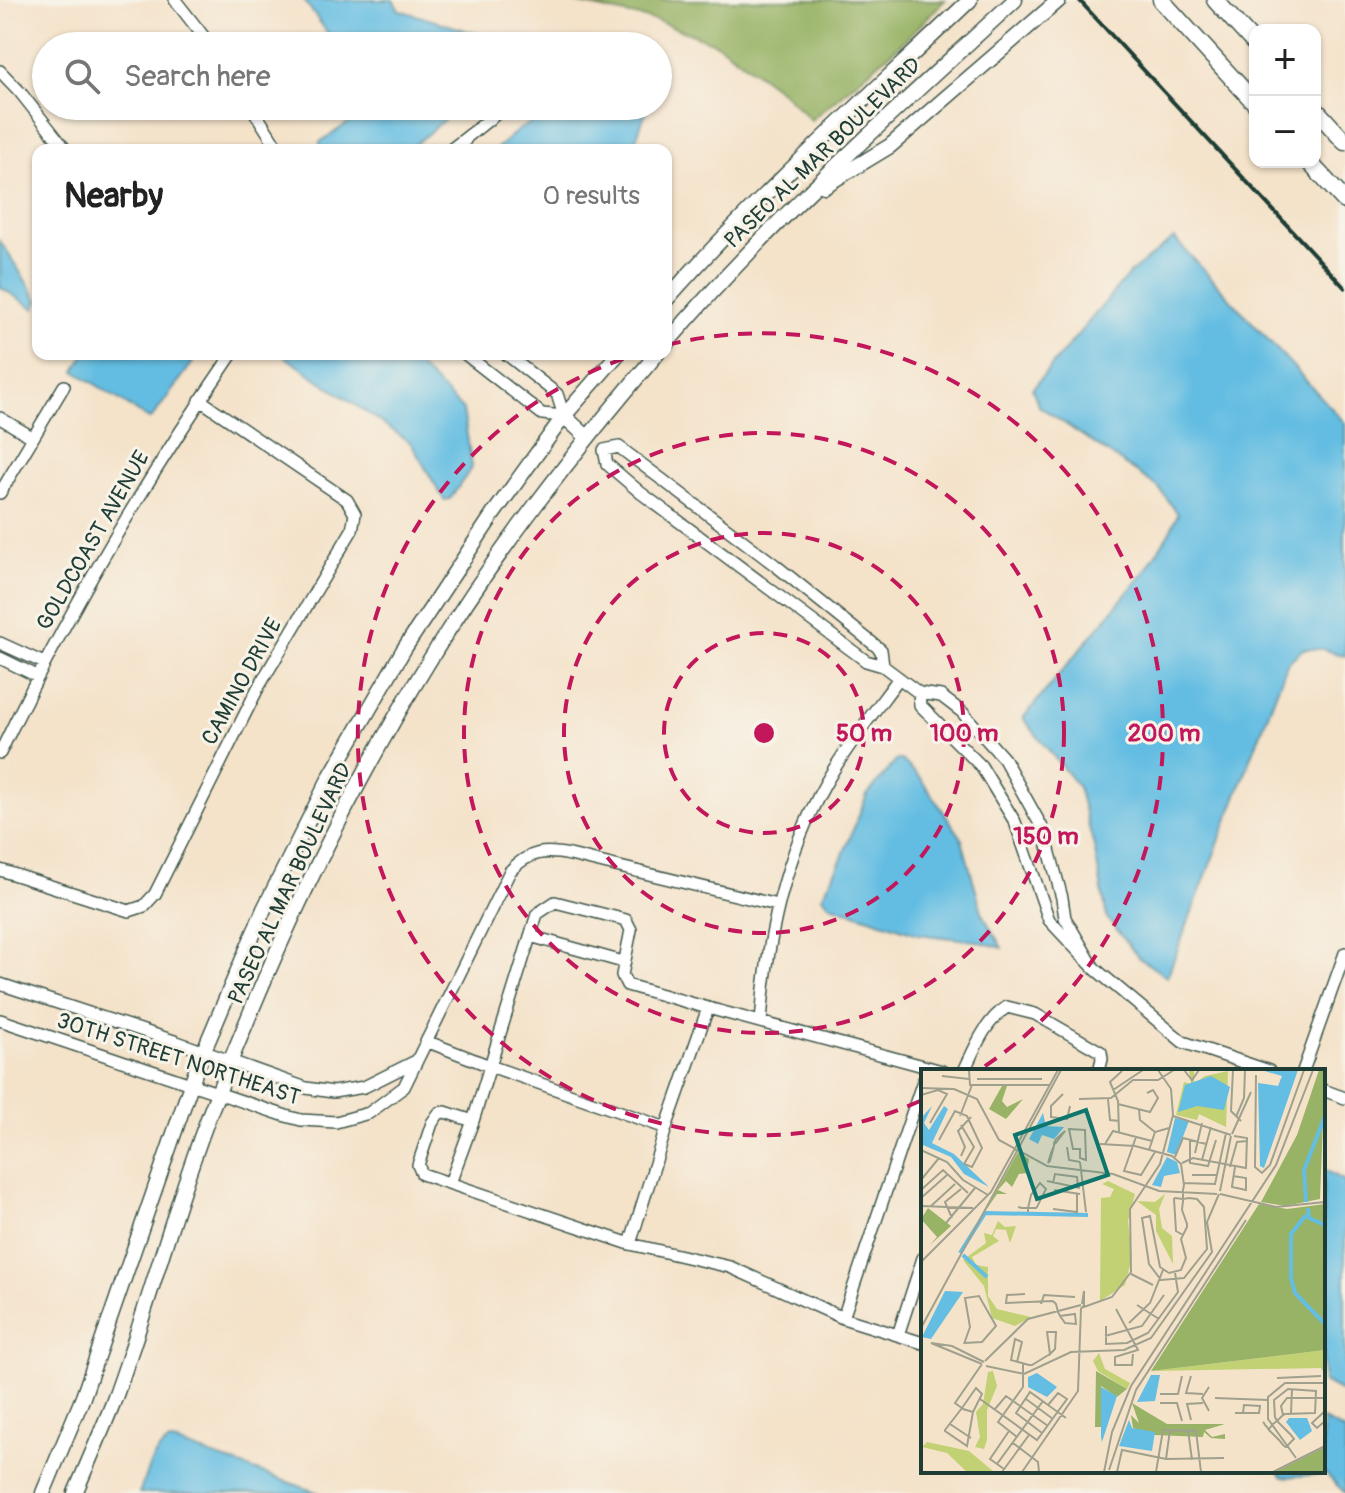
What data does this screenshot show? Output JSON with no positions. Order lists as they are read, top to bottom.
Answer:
{
  "streets": {
    "main road": ["PASEO AL MAR BOULEVARD"],
    "street": ["GOLDCOAST AVENUE", "CAMINO DRIVE", "30TH STREET NORTHEAST"]
  },
  "crossings": [
    ["PASEO AL MAR BOULEVARD", "30TH STREET NORTHEAST"],
    ["GOLDCOAST AVENUE", "CAMINO DRIVE"]
  ],
  "page": {
    "map_buttons": ["+", "−"],
    "search": "Search here",
    "heading": ["Nearby", "0 results"]
  },
  "rings": [
    "50 m",
    "100 m",
    "200 m",
    "150 m"
  ]
}
